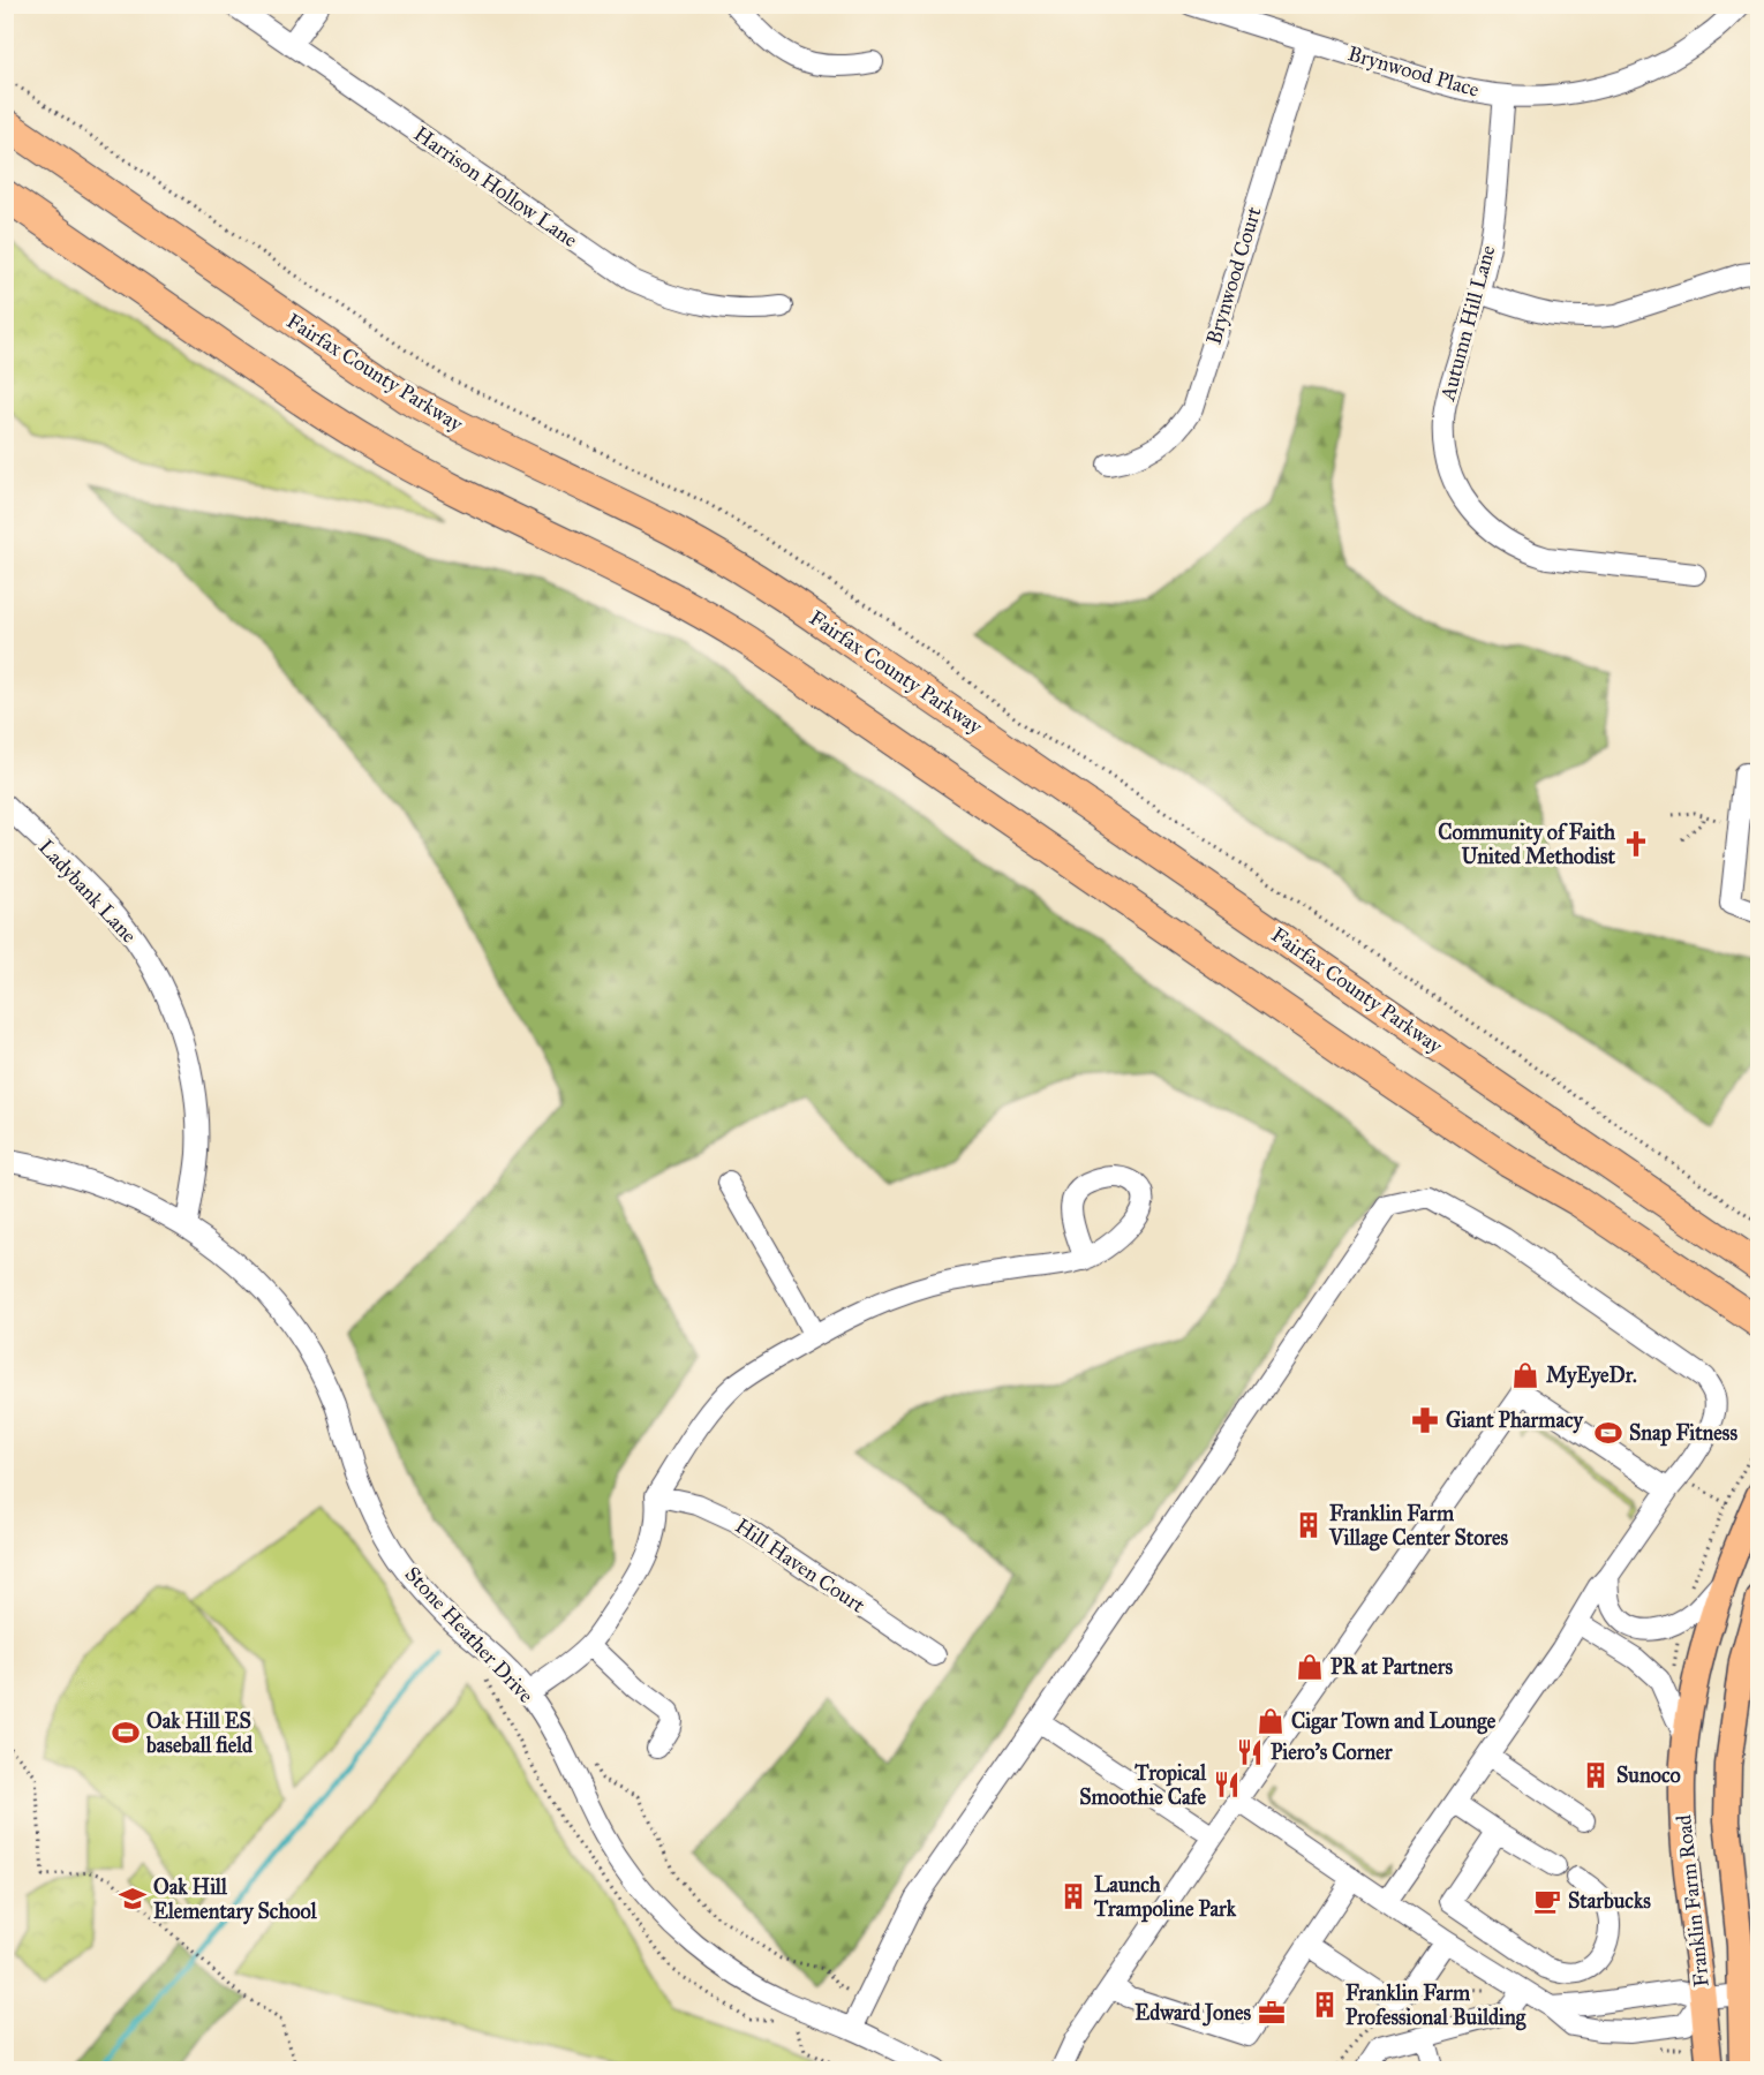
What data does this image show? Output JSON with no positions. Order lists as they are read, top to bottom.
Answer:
{
  "streets": {
    "highway": ["Fairfax County Parkway"],
    "main road": ["Franklin Farm Road"],
    "street": [
      "Brynwood Place",
      "Harrison Hollow Lane",
      "Brynwood Court",
      "Autumn Hill Lane",
      "Ladybank Lane",
      "Hill Haven Court",
      "Stone Heather Drive"
    ]
  },
  "crossings": [
    ["Brynwood Place", "Brynwood Court"],
    ["Brynwood Place", "Autumn Hill Lane"],
    ["Ladybank Lane", "Stone Heather Drive"]
  ],
  "places": {
    "church": ["Community of Faith United Methodist"],
    "shop": ["MyEyeDr.", "PR at Partners", "Cigar Town and Lounge"],
    "pharmacy": ["Giant Pharmacy"],
    "sports": ["Snap Fitness", "Oak Hill ES baseball field"],
    "building": [
      "Franklin Farm Village Center Stores",
      "Sunoco",
      "Launch Trampoline Park",
      "Franklin Farm Professional Building"
    ],
    "restaurant": ["Piero's Corner", "Tropical Smoothie Cafe"],
    "school or university": ["Oak Hill Elementary School"],
    "cafe": ["Starbucks"],
    "office": ["Edward Jones"]
  }
}
